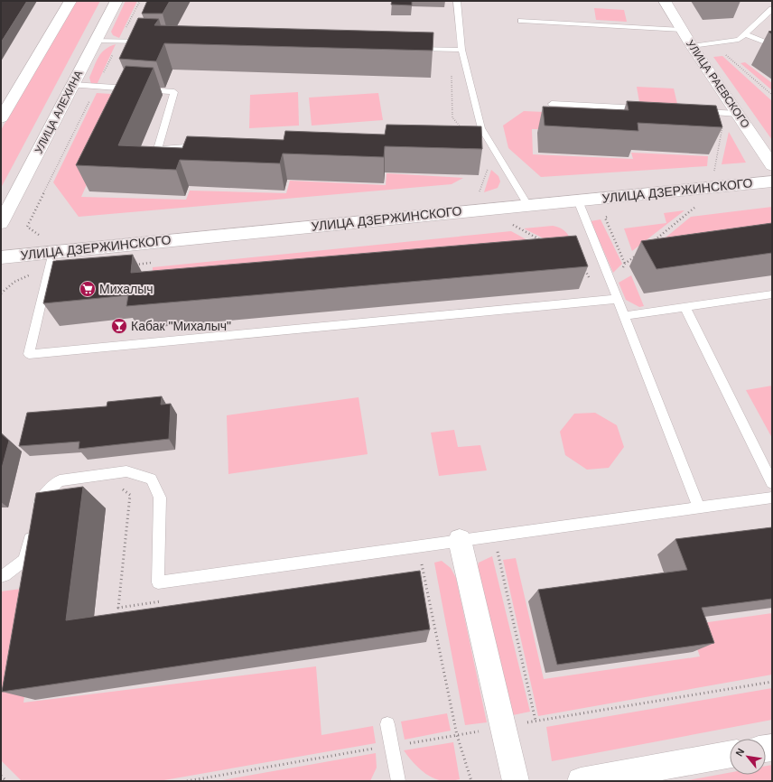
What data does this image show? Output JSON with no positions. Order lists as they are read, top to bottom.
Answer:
{
  "streets": {
    "main road": ["УЛИЦА РАЕВСКОГО", "УЛИЦА АЛЕХИНА", "УЛИЦА ДЗЕРЖИНСКОГО"]
  },
  "places": {
    "supermarket": ["Михалыч"],
    "bar": ["Кабак \"Михалыч\""]
  },
  "north": "top left"
}
